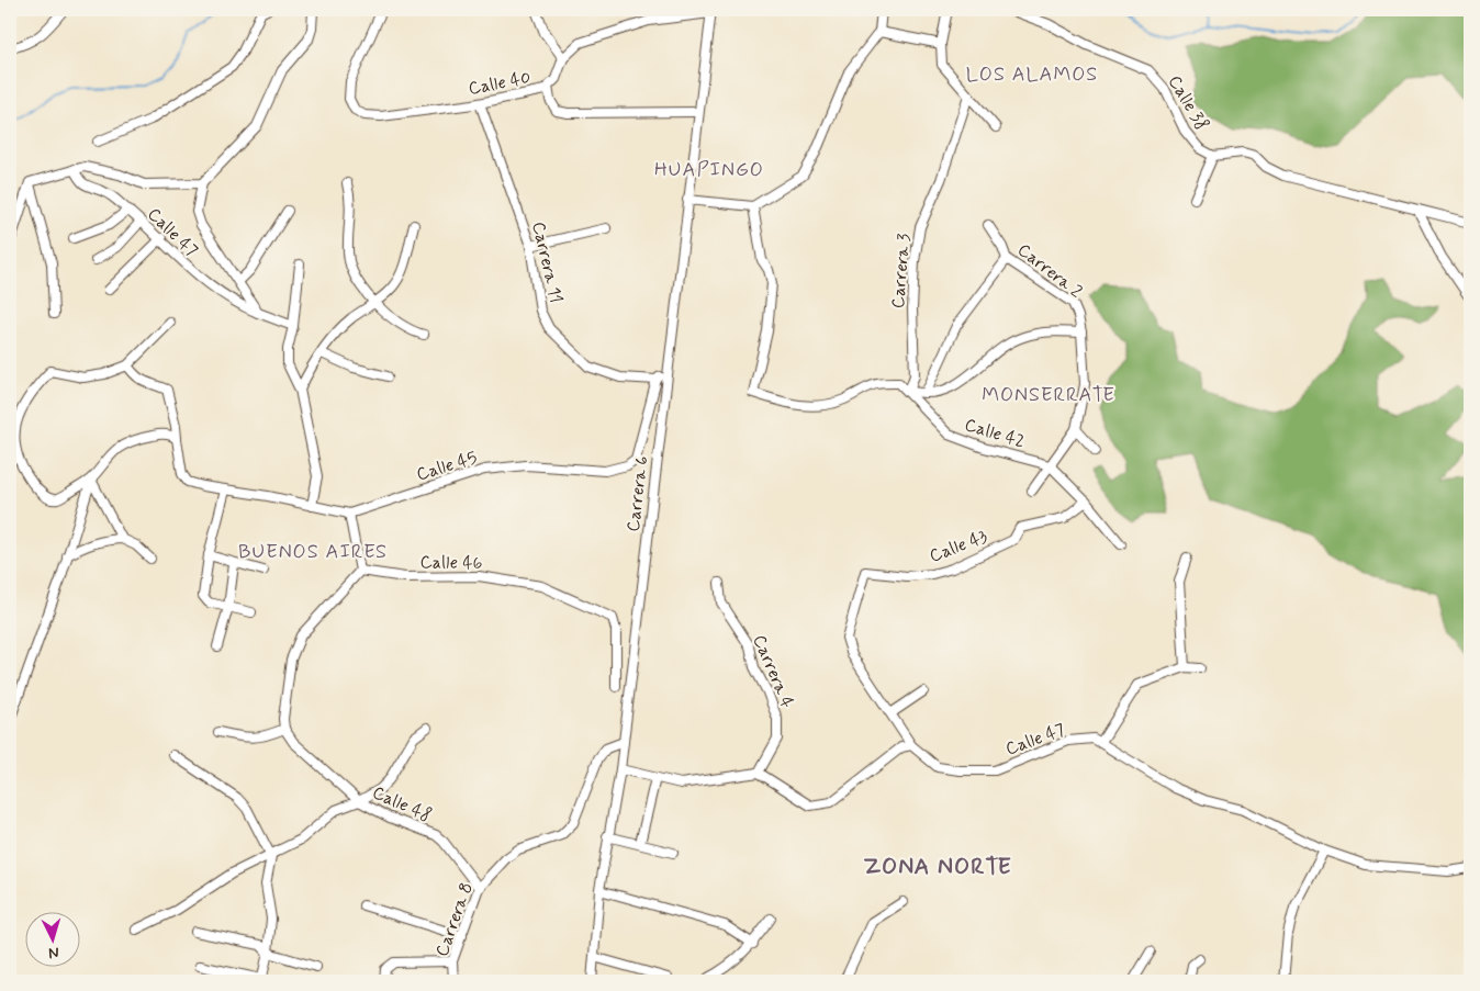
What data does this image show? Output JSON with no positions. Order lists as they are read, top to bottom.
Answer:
{
  "streets": {
    "street": [
      "Calle 40",
      "Calle 38",
      "Calle 47",
      "Carrera 11",
      "Carrera 3",
      "Carrera 2",
      "Calle 42",
      "Calle 45",
      "Carrera 6",
      "Calle 43",
      "Calle 46",
      "Carrera 4",
      "Calle 48",
      "Carrera 8"
    ]
  },
  "crossings": [
    ["Calle 40", "Carrera 11"],
    ["Calle 40", "Carrera 6"],
    ["Carrera 11", "Calle 45"],
    ["Carrera 3", "Calle 42"],
    ["Carrera 2", "Calle 42"],
    ["Calle 42", "Calle 43"],
    ["Carrera 6", "Carrera 8"],
    ["Calle 48", "Carrera 8"]
  ],
  "districts": [
    "LOS ALAMOS",
    "HUAPINGO",
    "MONSERRATE",
    "BUENOS AIRES",
    "ZONA NORTE"
  ],
  "north": "bottom"
}
